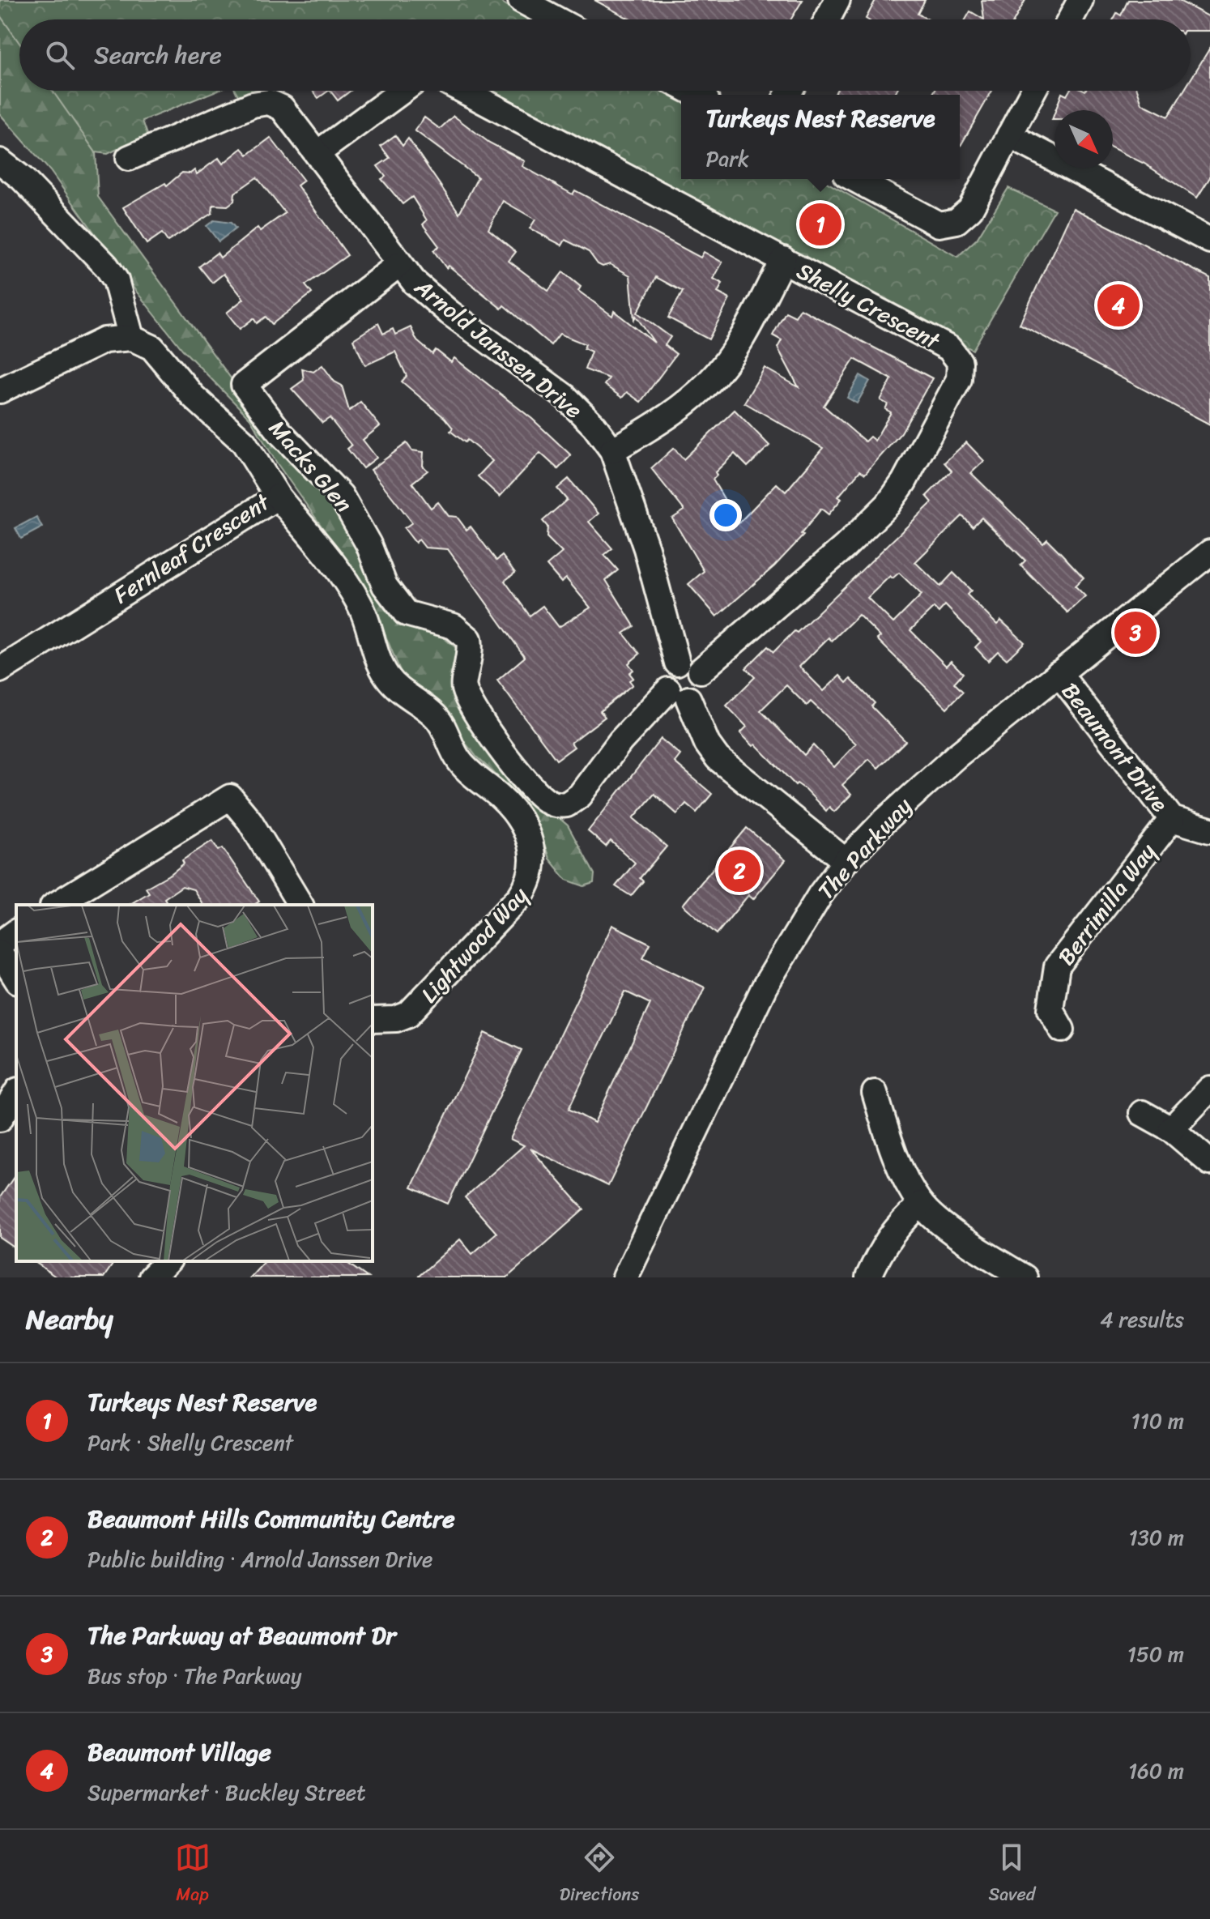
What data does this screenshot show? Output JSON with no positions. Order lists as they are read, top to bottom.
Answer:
{
  "streets": {
    "street": [
      "Shelly Crescent",
      "Arnold Janssen Drive",
      "Macks Glen",
      "Fernleaf Crescent",
      "Beaumont Drive",
      "The Parkway",
      "Berrimilla Way",
      "Lightwood Way"
    ]
  },
  "crossings": [
    ["Shelly Crescent", "Arnold Janssen Drive"],
    ["Shelly Crescent", "Macks Glen"],
    ["Arnold Janssen Drive", "Macks Glen"],
    ["Fernleaf Crescent", "Lightwood Way"],
    ["Beaumont Drive", "The Parkway"],
    ["Beaumont Drive", "Berrimilla Way"]
  ],
  "north": "bottom right",
  "page": {
    "search": "Search here",
    "popup": ["Turkeys Nest Reserve", "Park"],
    "pins": [
      "1",
      "4",
      "3",
      "2"
    ],
    "heading": ["Nearby", "4 results"],
    "list": [
      {
        "mark": "1",
        "name": "Turkeys Nest Reserve",
        "note": "Park · Shelly Crescent",
        "value": "110 m"
      },
      {
        "mark": "2",
        "name": "Beaumont Hills Community Centre",
        "note": "Public building · Arnold Janssen Drive",
        "value": "130 m"
      },
      {
        "mark": "3",
        "name": "The Parkway at Beaumont Dr",
        "note": "Bus stop · The Parkway",
        "value": "150 m"
      },
      {
        "mark": "4",
        "name": "Beaumont Village",
        "note": "Supermarket · Buckley Street",
        "value": "160 m"
      }
    ],
    "nav": ["Map", "Directions", "Saved"]
  }
}
